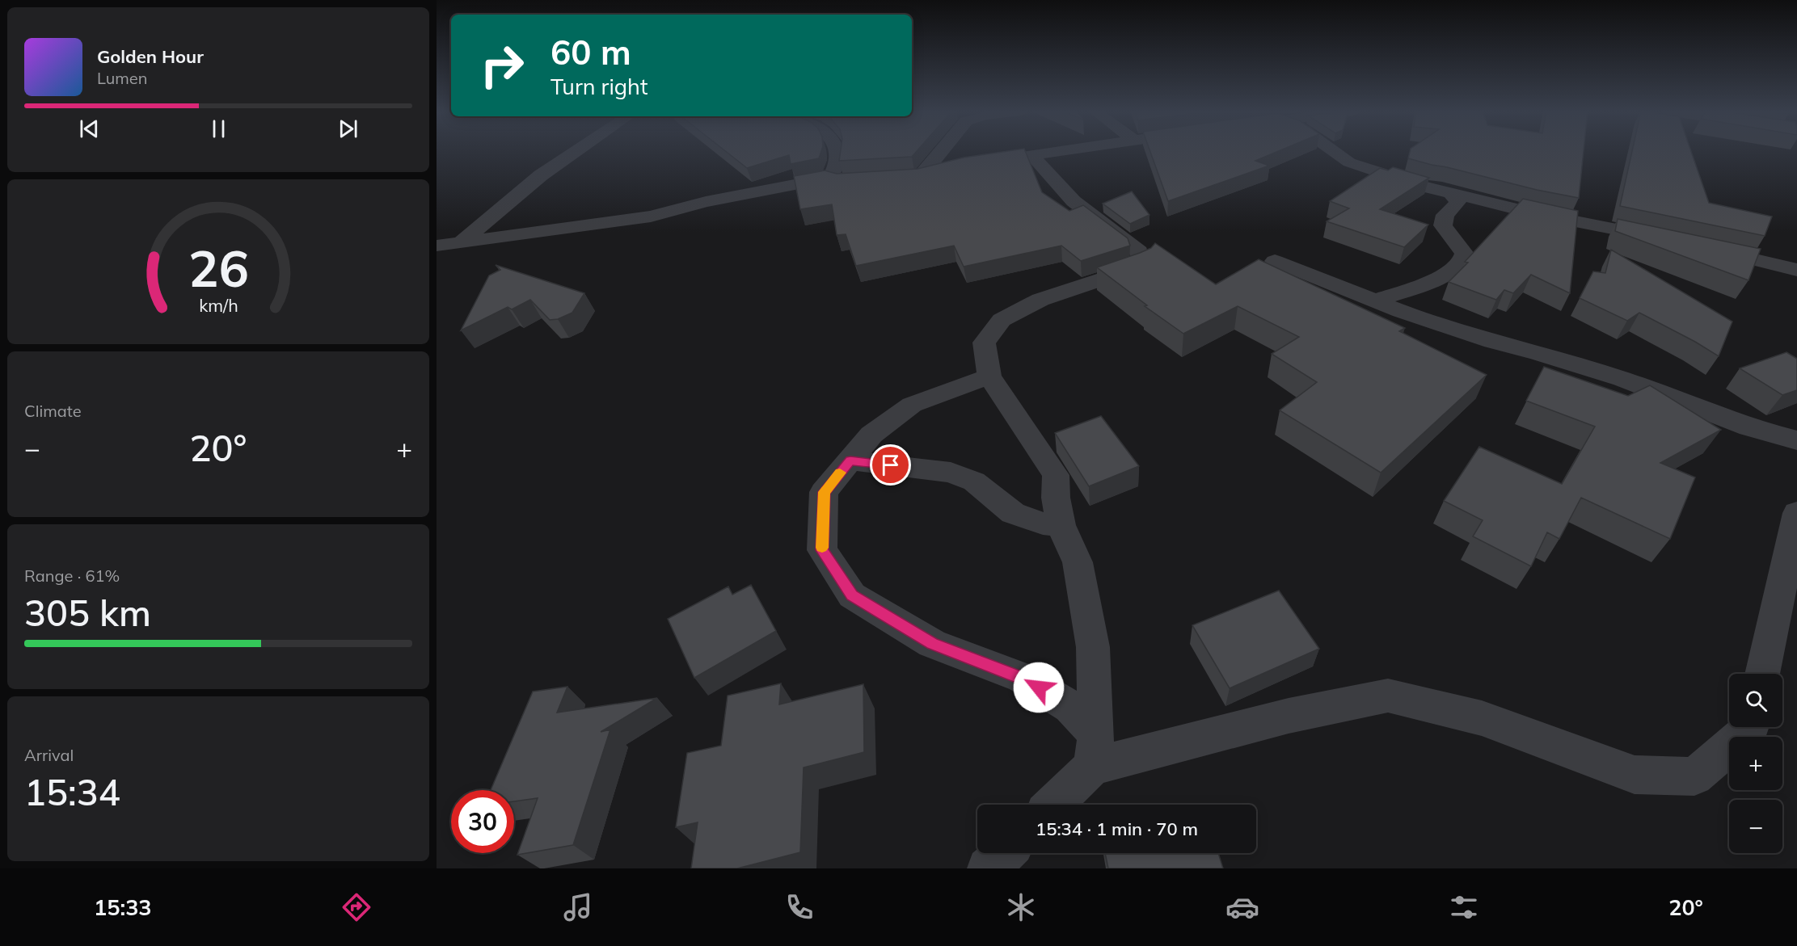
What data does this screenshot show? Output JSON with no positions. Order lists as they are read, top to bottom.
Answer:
{
  "page": {
    "turn": ["60 m", "Turn right"],
    "song": ["Golden Hour", "Lumen"],
    "tile": [
      "Climate",
      ["Range · 61%", "305 km"],
      ["Arrival", "15:34"]
    ],
    "heat": ["−", "20°", "+"],
    "map_buttons": ["+", "−"],
    "limit": "30",
    "trip": "15:34 · 1 min · 70 m",
    "tabs": ["15:33", "20°"],
    "gauge": ["26", "km/h"]
  }
}
